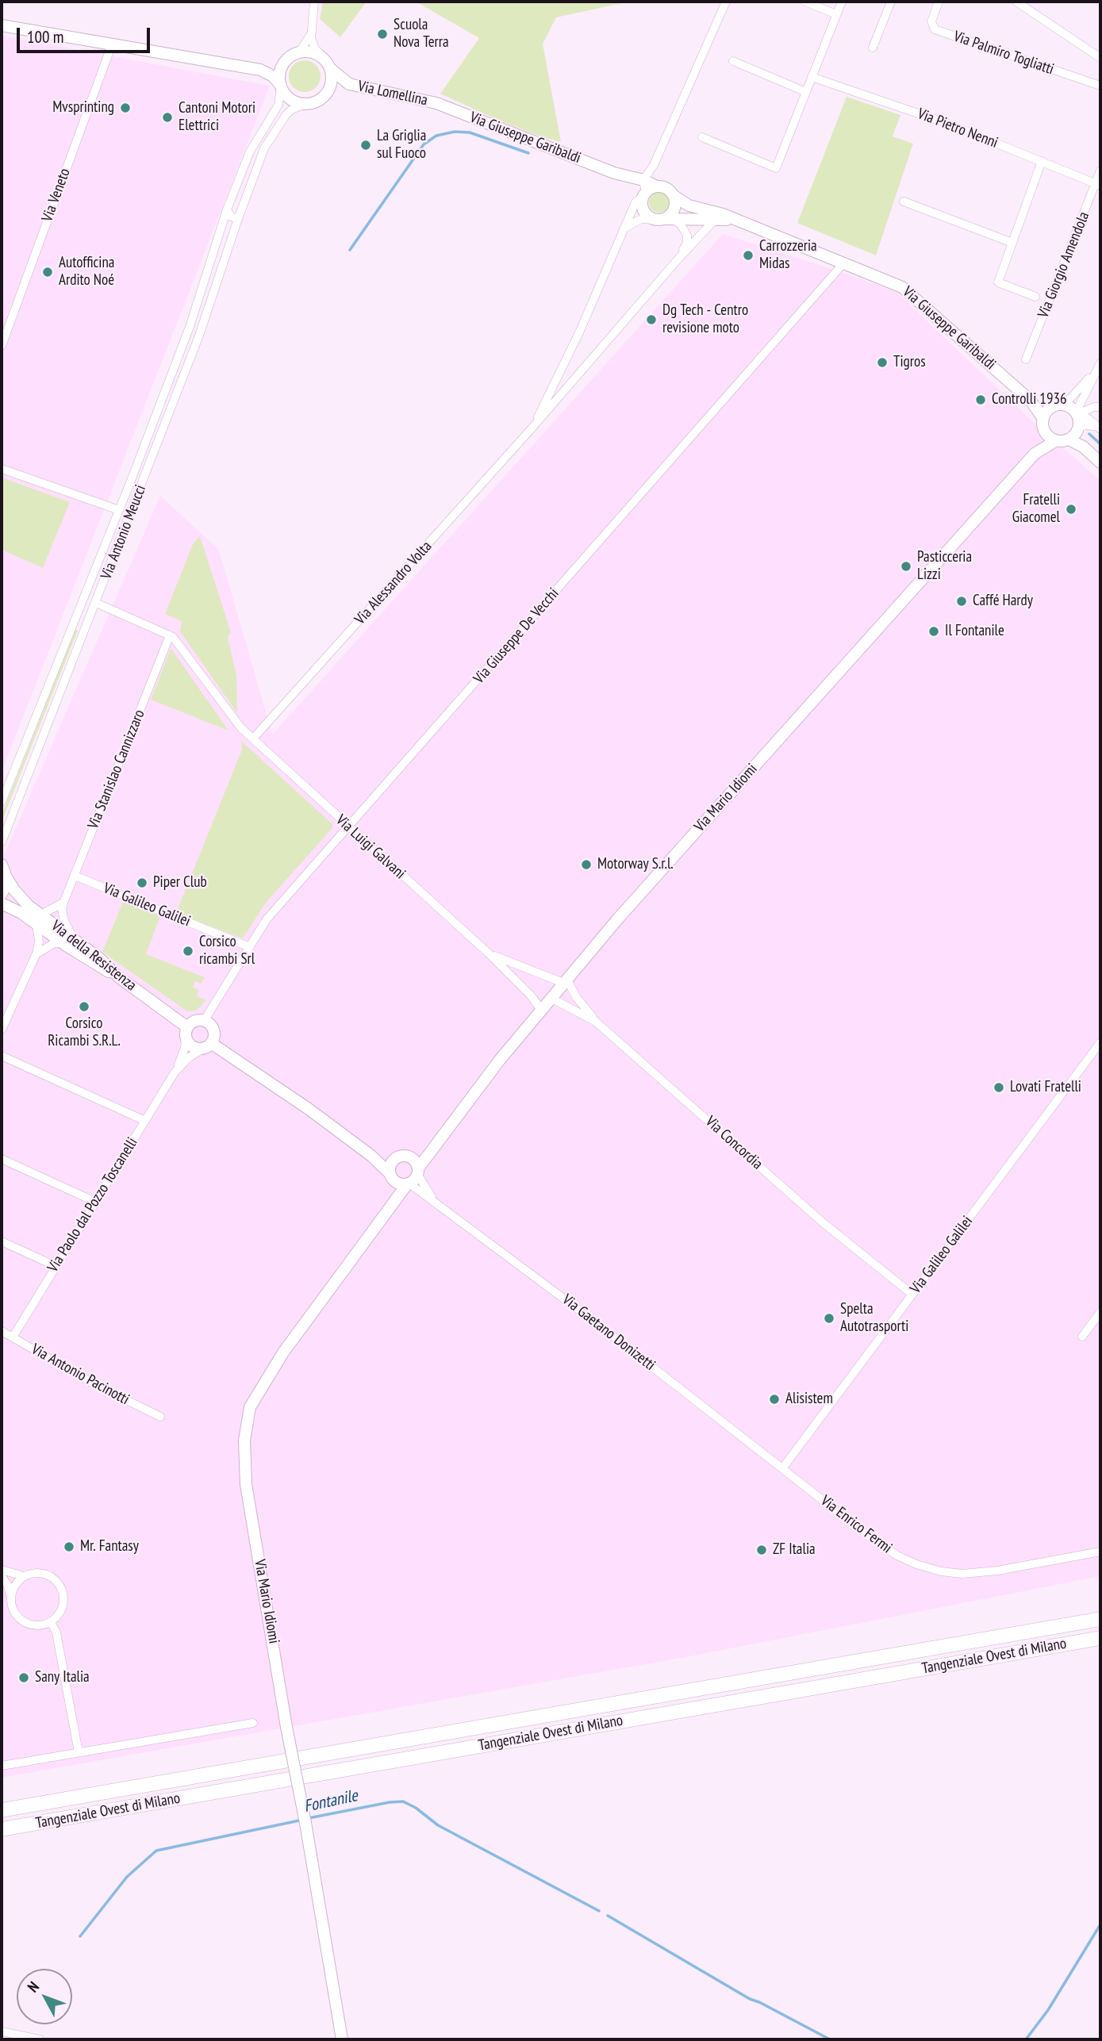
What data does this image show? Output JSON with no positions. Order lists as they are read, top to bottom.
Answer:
{
  "streets": {
    "highway": ["Tangenziale Ovest di Milano"],
    "street": [
      "Via Palmiro Togliatti",
      "Via Lomellina",
      "Via Pietro Nenni",
      "Via Giuseppe Garibaldi",
      "Via Veneto",
      "Via Giorgio Amendola",
      "Via Antonio Meucci",
      "Via Alessandro Volta",
      "Via Giuseppe De Vecchi",
      "Via Stanislao Cannizzaro",
      "Via Mario Idiomi",
      "Via Luigi Galvani",
      "Via Galileo Galilei",
      "Via della Resistenza",
      "Via Concordia",
      "Via Paolo dal Pozzo Toscanelli",
      "Via Gaetano Donizetti",
      "Via Antonio Pacinotti",
      "Via Enrico Fermi"
    ]
  },
  "crossings": [
    ["Via Lomellina", "Via Giuseppe Garibaldi"],
    ["Via Lomellina", "Via Antonio Meucci"],
    ["Via Pietro Nenni", "Via Giorgio Amendola"],
    ["Via Giuseppe Garibaldi", "Via Alessandro Volta"],
    ["Via Giuseppe Garibaldi", "Via Giuseppe De Vecchi"],
    ["Via Giuseppe Garibaldi", "Via Mario Idiomi"],
    ["Via Alessandro Volta", "Via Luigi Galvani"],
    ["Via Giuseppe De Vecchi", "Via Luigi Galvani"],
    ["Via Giuseppe De Vecchi", "Via Galileo Galilei"],
    ["Via Giuseppe De Vecchi", "Via della Resistenza"],
    ["Via Giuseppe De Vecchi", "Via Paolo dal Pozzo Toscanelli"],
    ["Via Stanislao Cannizzaro", "Via Luigi Galvani"],
    ["Via Stanislao Cannizzaro", "Via Galileo Galilei"],
    ["Via Mario Idiomi", "Via Luigi Galvani"],
    ["Via Mario Idiomi", "Via Concordia"],
    ["Via Mario Idiomi", "Via Gaetano Donizetti"],
    ["Via Galileo Galilei", "Via Concordia"],
    ["Via Galileo Galilei", "Via Gaetano Donizetti"],
    ["Via Galileo Galilei", "Via Enrico Fermi"],
    ["Via della Resistenza", "Via Paolo dal Pozzo Toscanelli"],
    ["Via Paolo dal Pozzo Toscanelli", "Via Antonio Pacinotti"],
    ["Via Gaetano Donizetti", "Via Enrico Fermi"]
  ],
  "water": ["Fontanile"],
  "places": [
    "Scuola Nova Terra",
    "Mvsprinting",
    "Cantoni Motori Elettrici",
    "La Griglia sul Fuoco",
    "Carrozzeria Midas",
    "Autofficina Ardito Noé",
    "Dg Tech - Centro revisione moto",
    "Tigros",
    "Controlli 1936",
    "Fratelli Giacomel",
    "Pasticceria Lizzi",
    "Caffé Hardy",
    "Il Fontanile",
    "Motorway S.r.l.",
    "Piper Club",
    "Corsico ricambi Srl",
    "Corsico Ricambi S.R.L.",
    "Lovati Fratelli",
    "Spelta Autotrasporti",
    "Alisistem",
    "Mr. Fantasy",
    "ZF Italia",
    "Sany Italia"
  ],
  "scale_bar": "100 m",
  "north": "top left"
}
